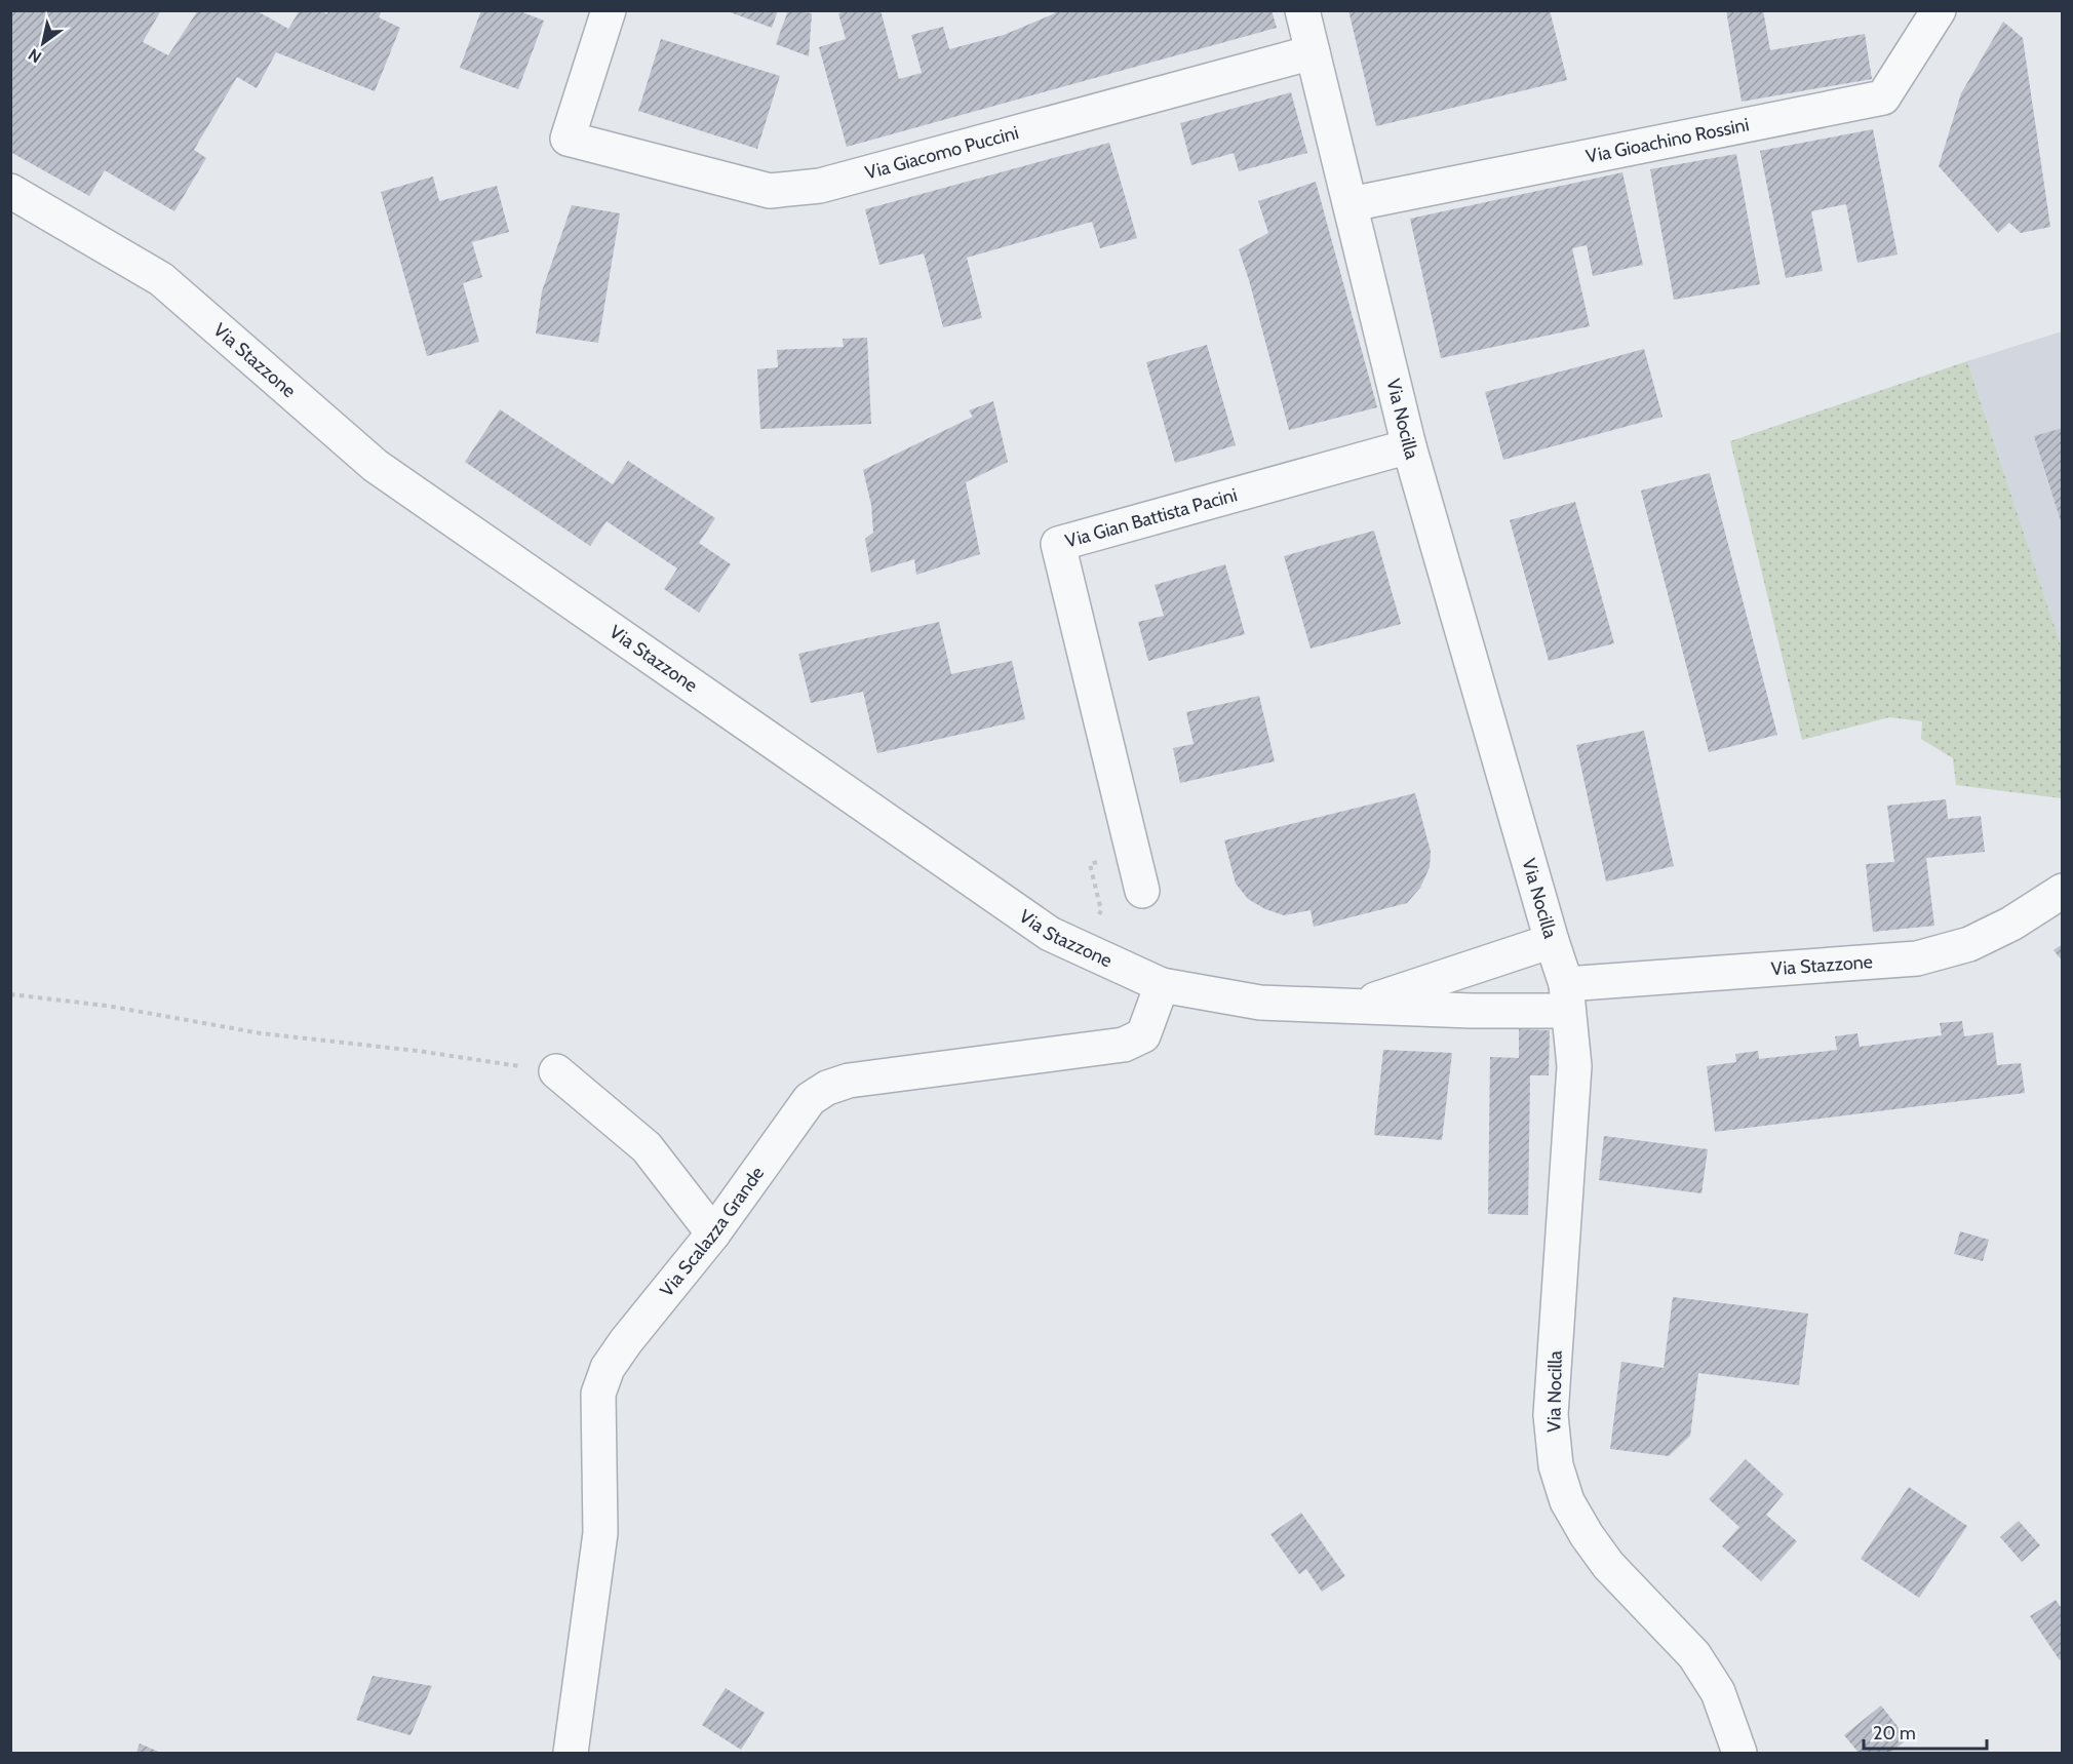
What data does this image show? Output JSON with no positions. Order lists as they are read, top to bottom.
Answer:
{
  "streets": {
    "street": [
      "Via Gioachino Rossini",
      "Via Giacomo Puccini",
      "Via Stazzone",
      "Via Nocilla",
      "Via Gian Battista Pacini",
      "Via Scalazza Grande"
    ]
  },
  "crossings": [
    ["Via Gioachino Rossini", "Via Nocilla"],
    ["Via Giacomo Puccini", "Via Nocilla"],
    ["Via Stazzone", "Via Nocilla"],
    ["Via Stazzone", "Via Scalazza Grande"],
    ["Via Nocilla", "Via Gian Battista Pacini"]
  ],
  "scale_bar": "20 m",
  "north": "bottom left"
}
